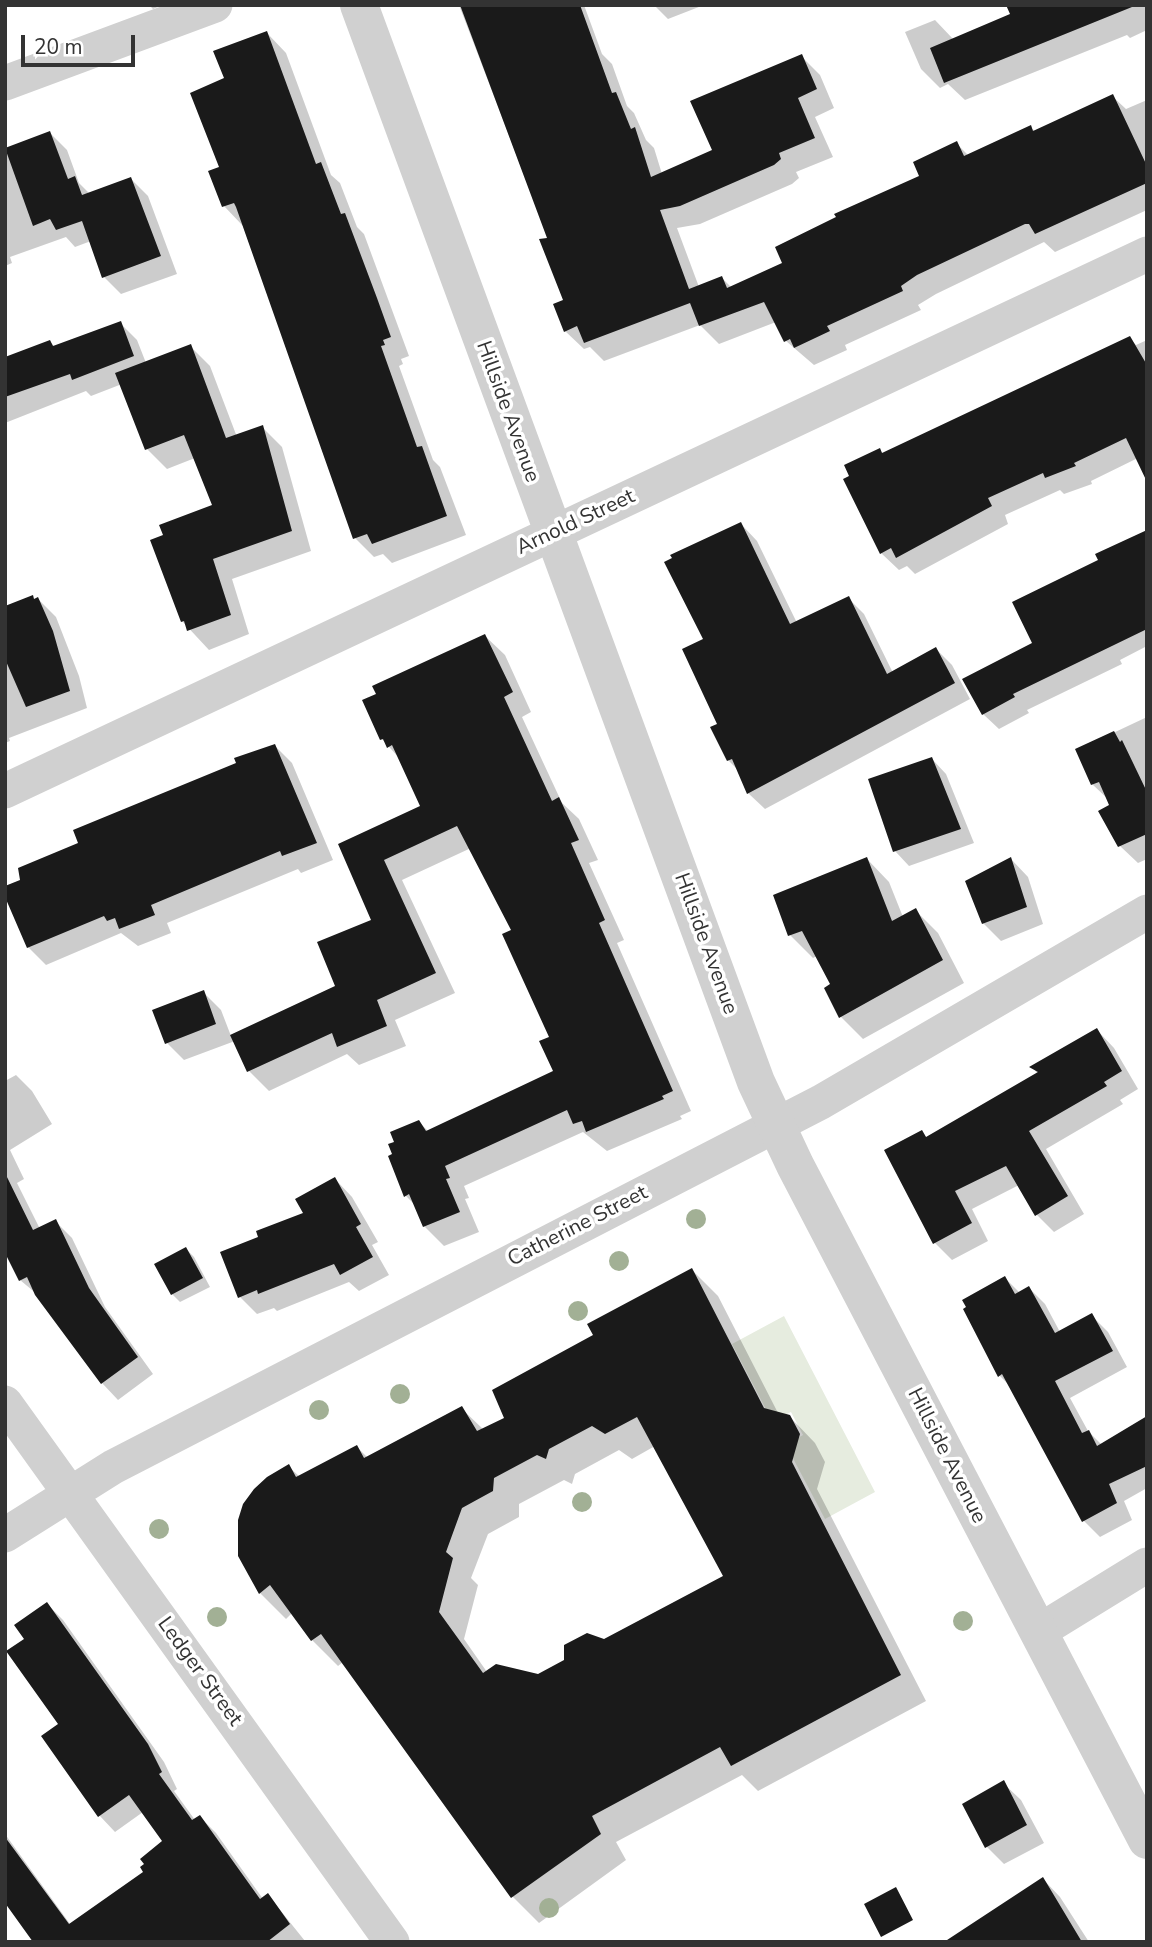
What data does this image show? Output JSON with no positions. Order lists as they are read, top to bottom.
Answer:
{
  "streets": {
    "street": [
      "Hillside Avenue",
      "Arnold Street",
      "Catherine Street",
      "Ledger Street"
    ]
  },
  "crossings": [
    ["Hillside Avenue", "Arnold Street"],
    ["Hillside Avenue", "Catherine Street"],
    ["Catherine Street", "Ledger Street"]
  ],
  "scale_bar": "20 m"
}
